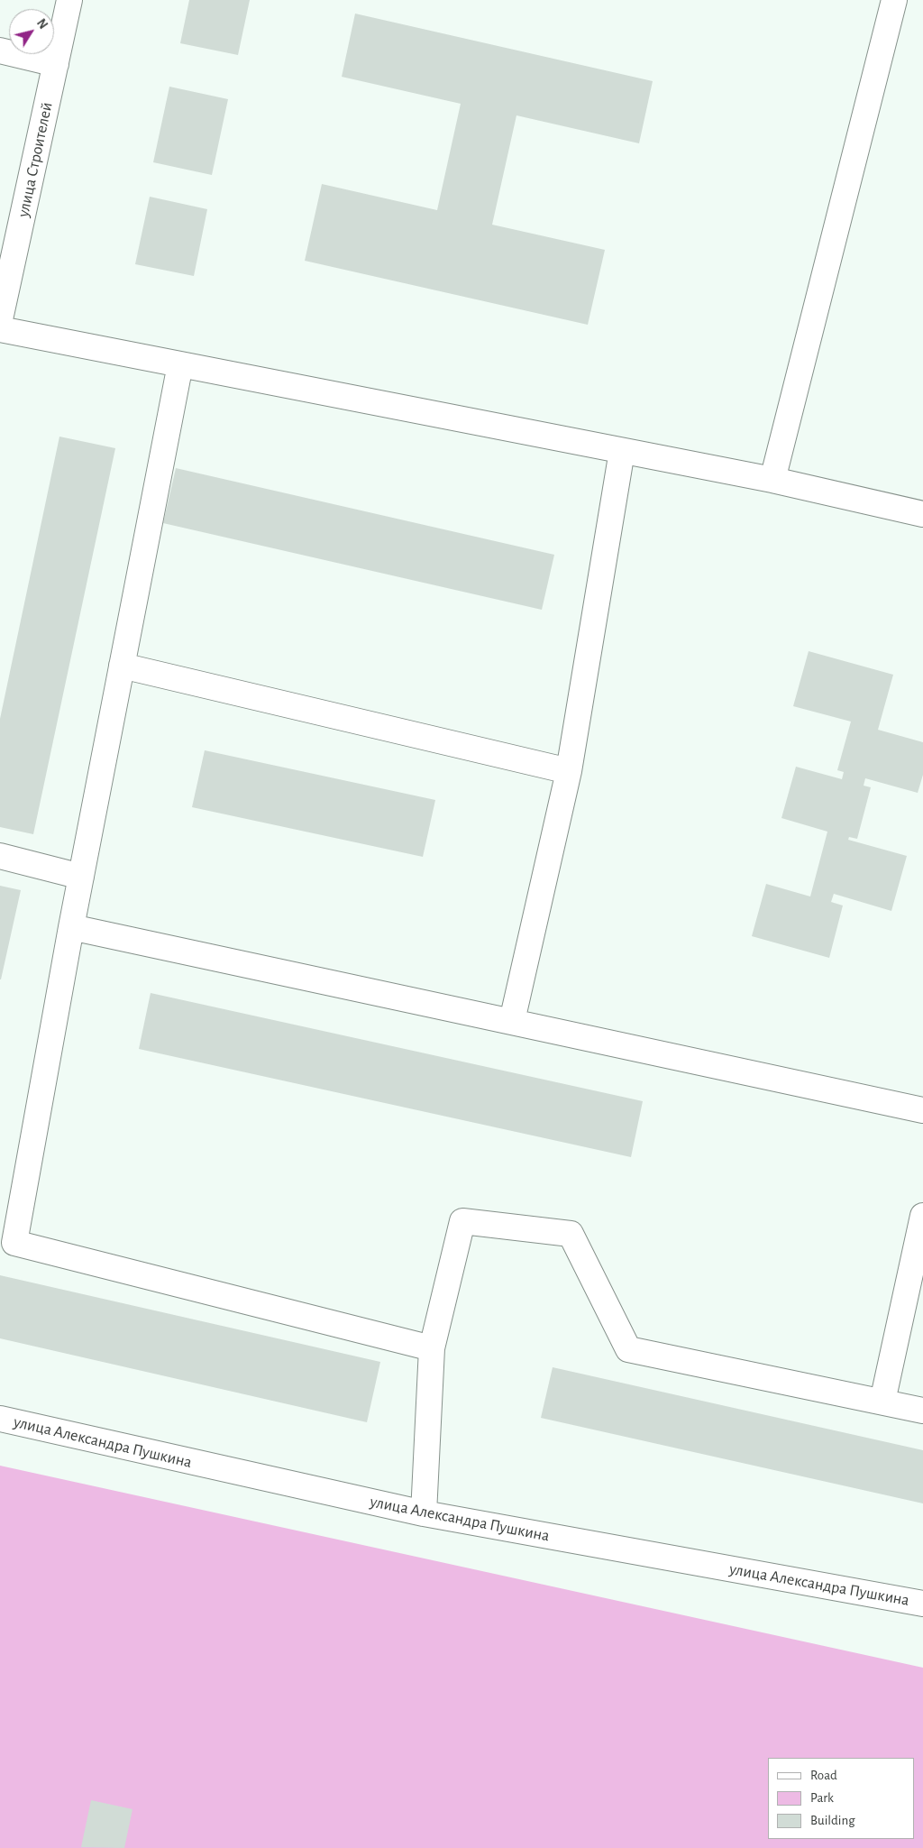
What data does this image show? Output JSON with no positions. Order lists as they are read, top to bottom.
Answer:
{
  "streets": {
    "street": ["улица Строителей", "улица Александра Пушкина"]
  },
  "legend": ["Road", "Park", "Building"],
  "north": "top right"
}
